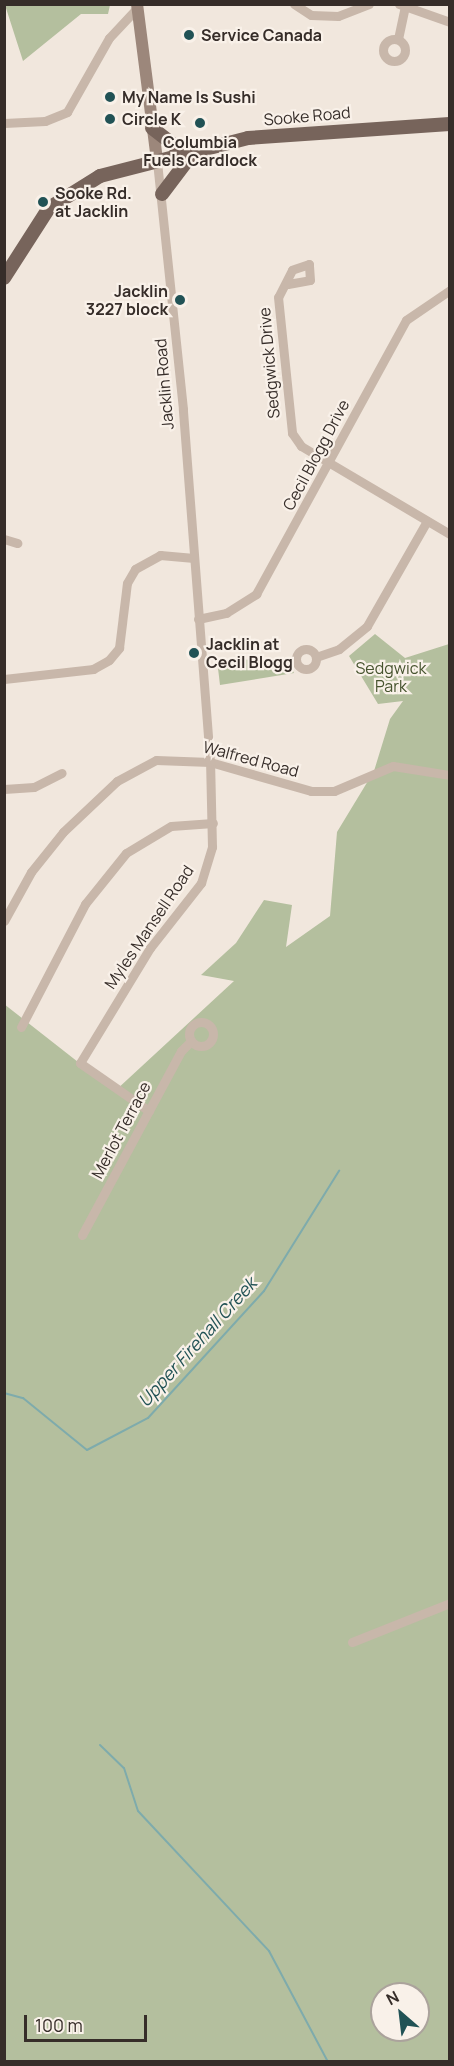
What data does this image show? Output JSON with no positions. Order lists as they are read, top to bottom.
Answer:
{
  "streets": {
    "main road": ["Sooke Road", "Jacklin Road"],
    "street": [
      "Sedgwick Drive",
      "Cecil Blogg Drive",
      "Walfred Road",
      "Myles Mansell Road",
      "Merlot Terrace"
    ]
  },
  "crossings": [
    ["Sooke Road", "Jacklin Road"],
    ["Sedgwick Drive", "Cecil Blogg Drive"],
    ["Jacklin Road", "Cecil Blogg Drive"],
    ["Jacklin Road", "Walfred Road"],
    ["Jacklin Road", "Myles Mansell Road"],
    ["Walfred Road", "Myles Mansell Road"],
    ["Myles Mansell Road", "Merlot Terrace"]
  ],
  "water": ["Upper Firehall Creek"],
  "parks": ["Sedgwick Park"],
  "places": [
    "Service Canada",
    "My Name Is Sushi",
    "Circle K",
    "Columbia Fuels Cardlock",
    "Sooke Rd. at Jacklin",
    "Jacklin 3227 block",
    "Jacklin at Cecil Blogg"
  ],
  "scale_bar": "100 m",
  "north": "top left"
}
